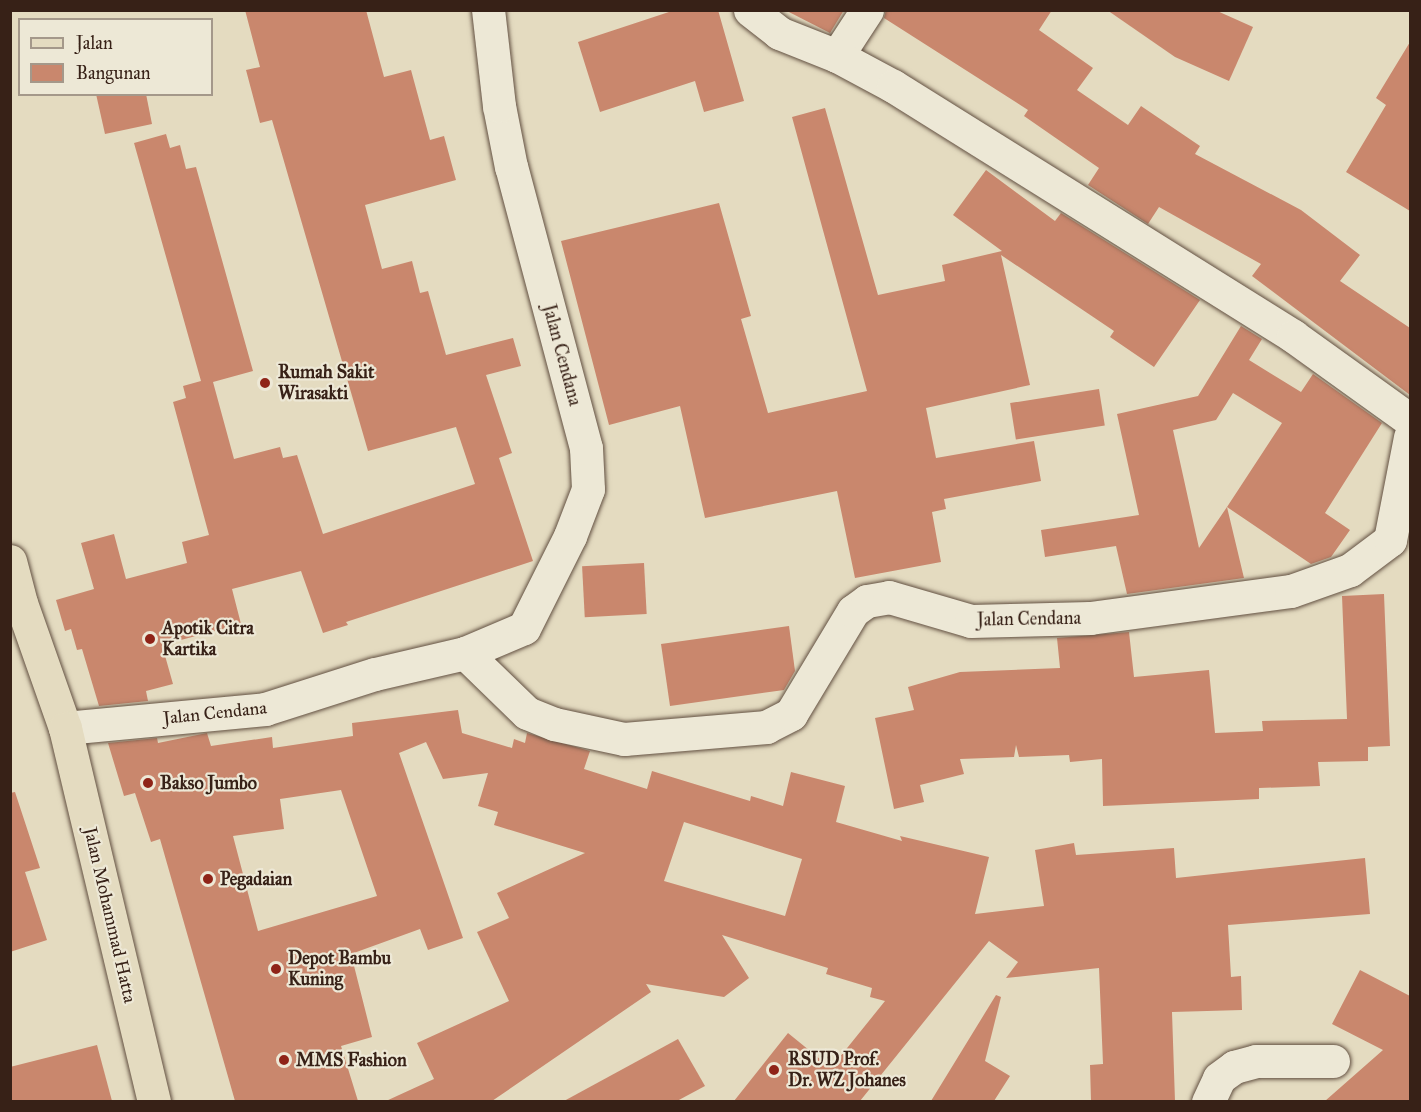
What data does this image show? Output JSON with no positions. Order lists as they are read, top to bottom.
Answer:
{
  "streets": {
    "main road": ["Jalan Mohammad Hatta"],
    "street": ["Jalan Cendana"]
  },
  "crossings": [
    ["Jalan Cendana", "Jalan Mohammad Hatta"]
  ],
  "places": [
    "Rumah Sakit Wirasakti",
    "Apotik Citra Kartika",
    "Bakso Jumbo",
    "Pegadaian",
    "Depot Bambu Kuning",
    "MMS Fashion",
    "RSUD Prof. Dr. WZ Johanes"
  ],
  "legend": ["Jalan", "Bangunan"]
}
